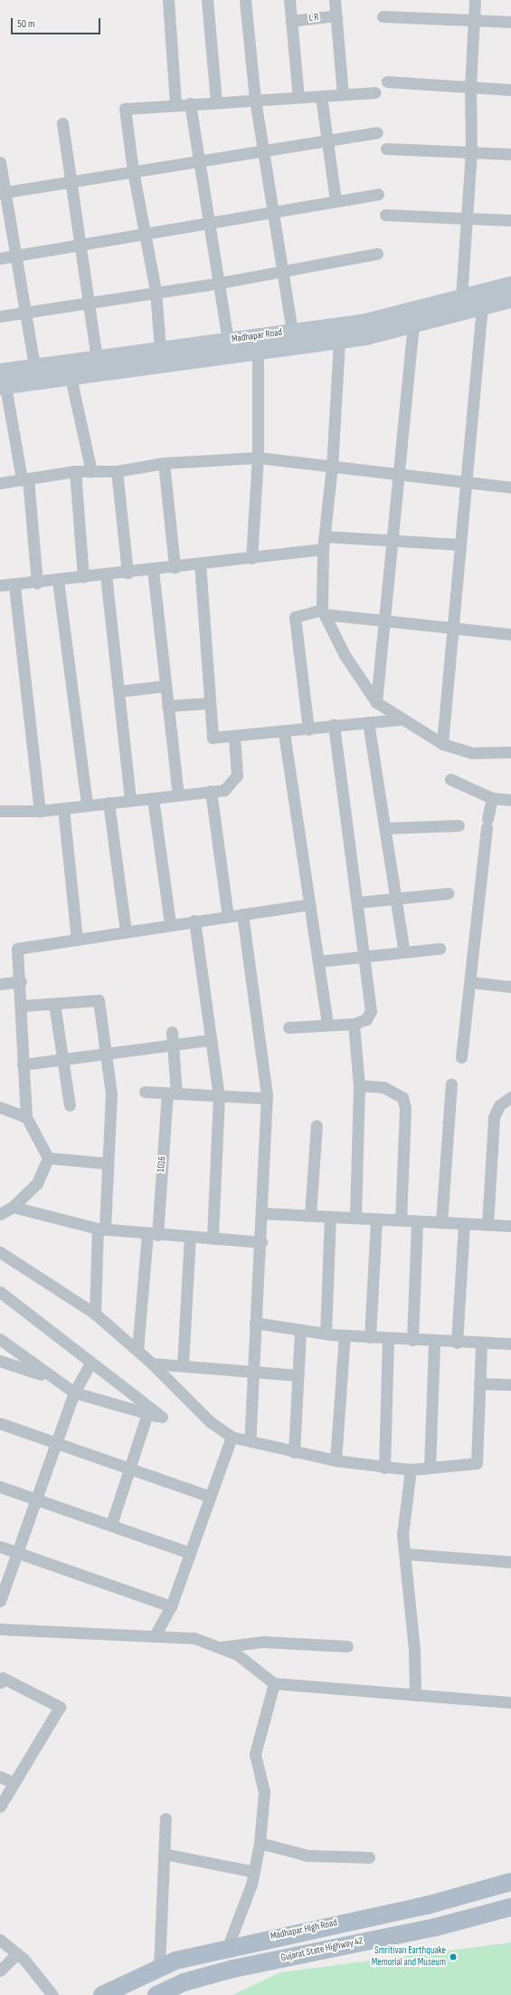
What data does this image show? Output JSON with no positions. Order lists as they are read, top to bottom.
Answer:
{
  "streets": {
    "main road": ["Madhapar Road", "Madhapar High Road", "Gujarat State Highway 42"],
    "street": ["L R", "1016"]
  },
  "places": ["Smritivan Earthquake Memorial and Museum"],
  "scale_bar": "50 m"
}
